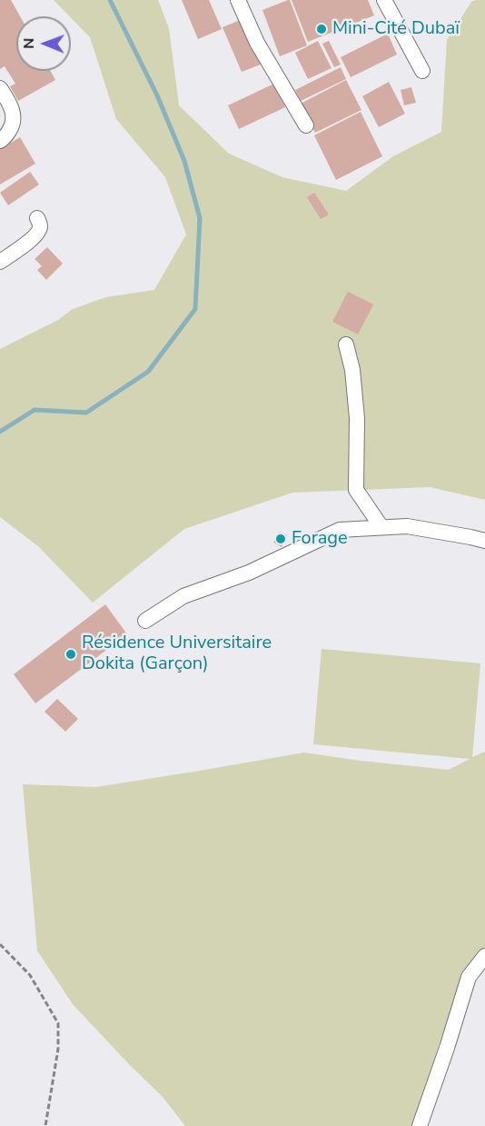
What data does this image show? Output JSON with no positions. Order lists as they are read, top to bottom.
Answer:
{
  "places": ["Mini-Cité Dubaï", "Forage", "Résidence Universitaire Dokita (Garçon)"],
  "north": "left"
}
